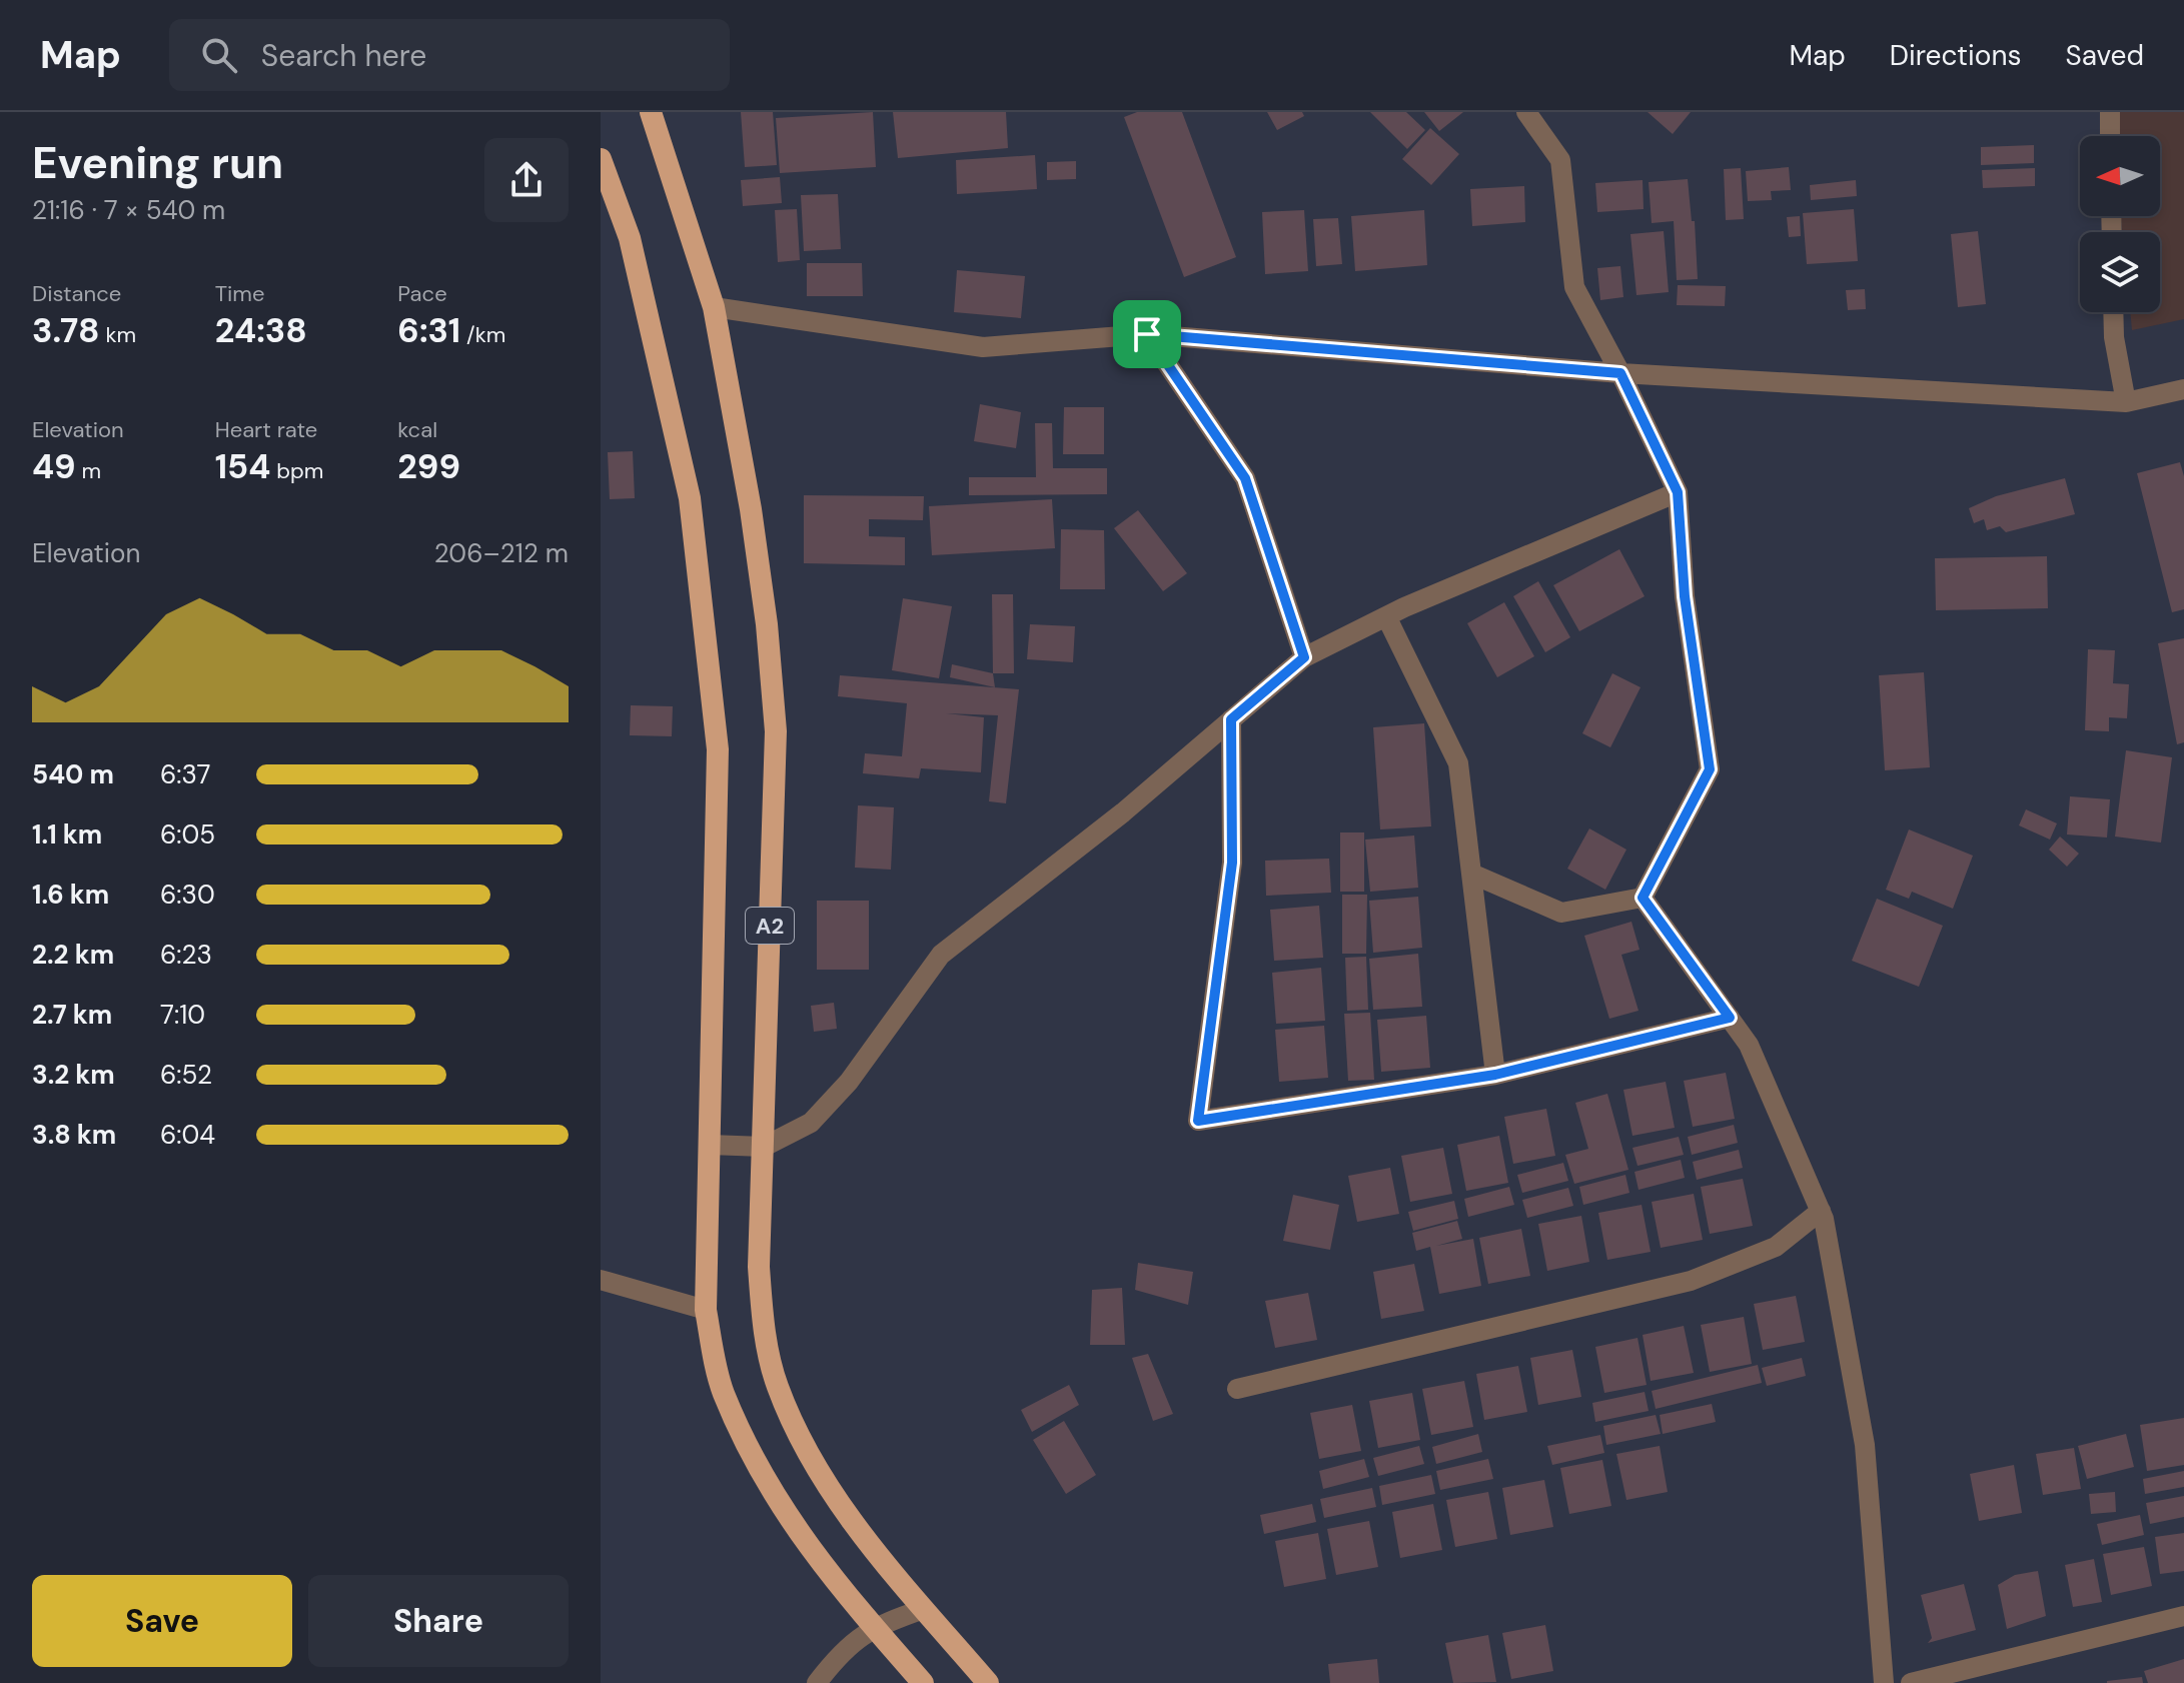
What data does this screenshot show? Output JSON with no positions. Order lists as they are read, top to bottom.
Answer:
{
  "streets": {
    "highway": ["A2"]
  },
  "north": "left",
  "page": {
    "header": "Map",
    "search": "Search here",
    "nav": ["Map", "Directions", "Saved"],
    "heading": ["Evening run", "21:16 · 7 × 540 m"],
    "stats": [
      ["Distance", "3.78 km"],
      ["Time", "24:38"],
      ["Pace", "6:31 /km"],
      ["Elevation", "49 m"],
      ["Heart rate", "154 bpm"],
      ["kcal", "299"]
    ],
    "chart": ["Elevation", "206–212 m"],
    "list": [
      {
        "name": "540 m",
        "note": "6:37"
      },
      {
        "name": "1.1 km",
        "note": "6:05"
      },
      {
        "name": "1.6 km",
        "note": "6:30"
      },
      {
        "name": "2.2 km",
        "note": "6:23"
      },
      {
        "name": "2.7 km",
        "note": "7:10"
      },
      {
        "name": "3.2 km",
        "note": "6:52"
      },
      {
        "name": "3.8 km",
        "note": "6:04"
      }
    ],
    "buttons": ["Save", "Share"]
  }
}
